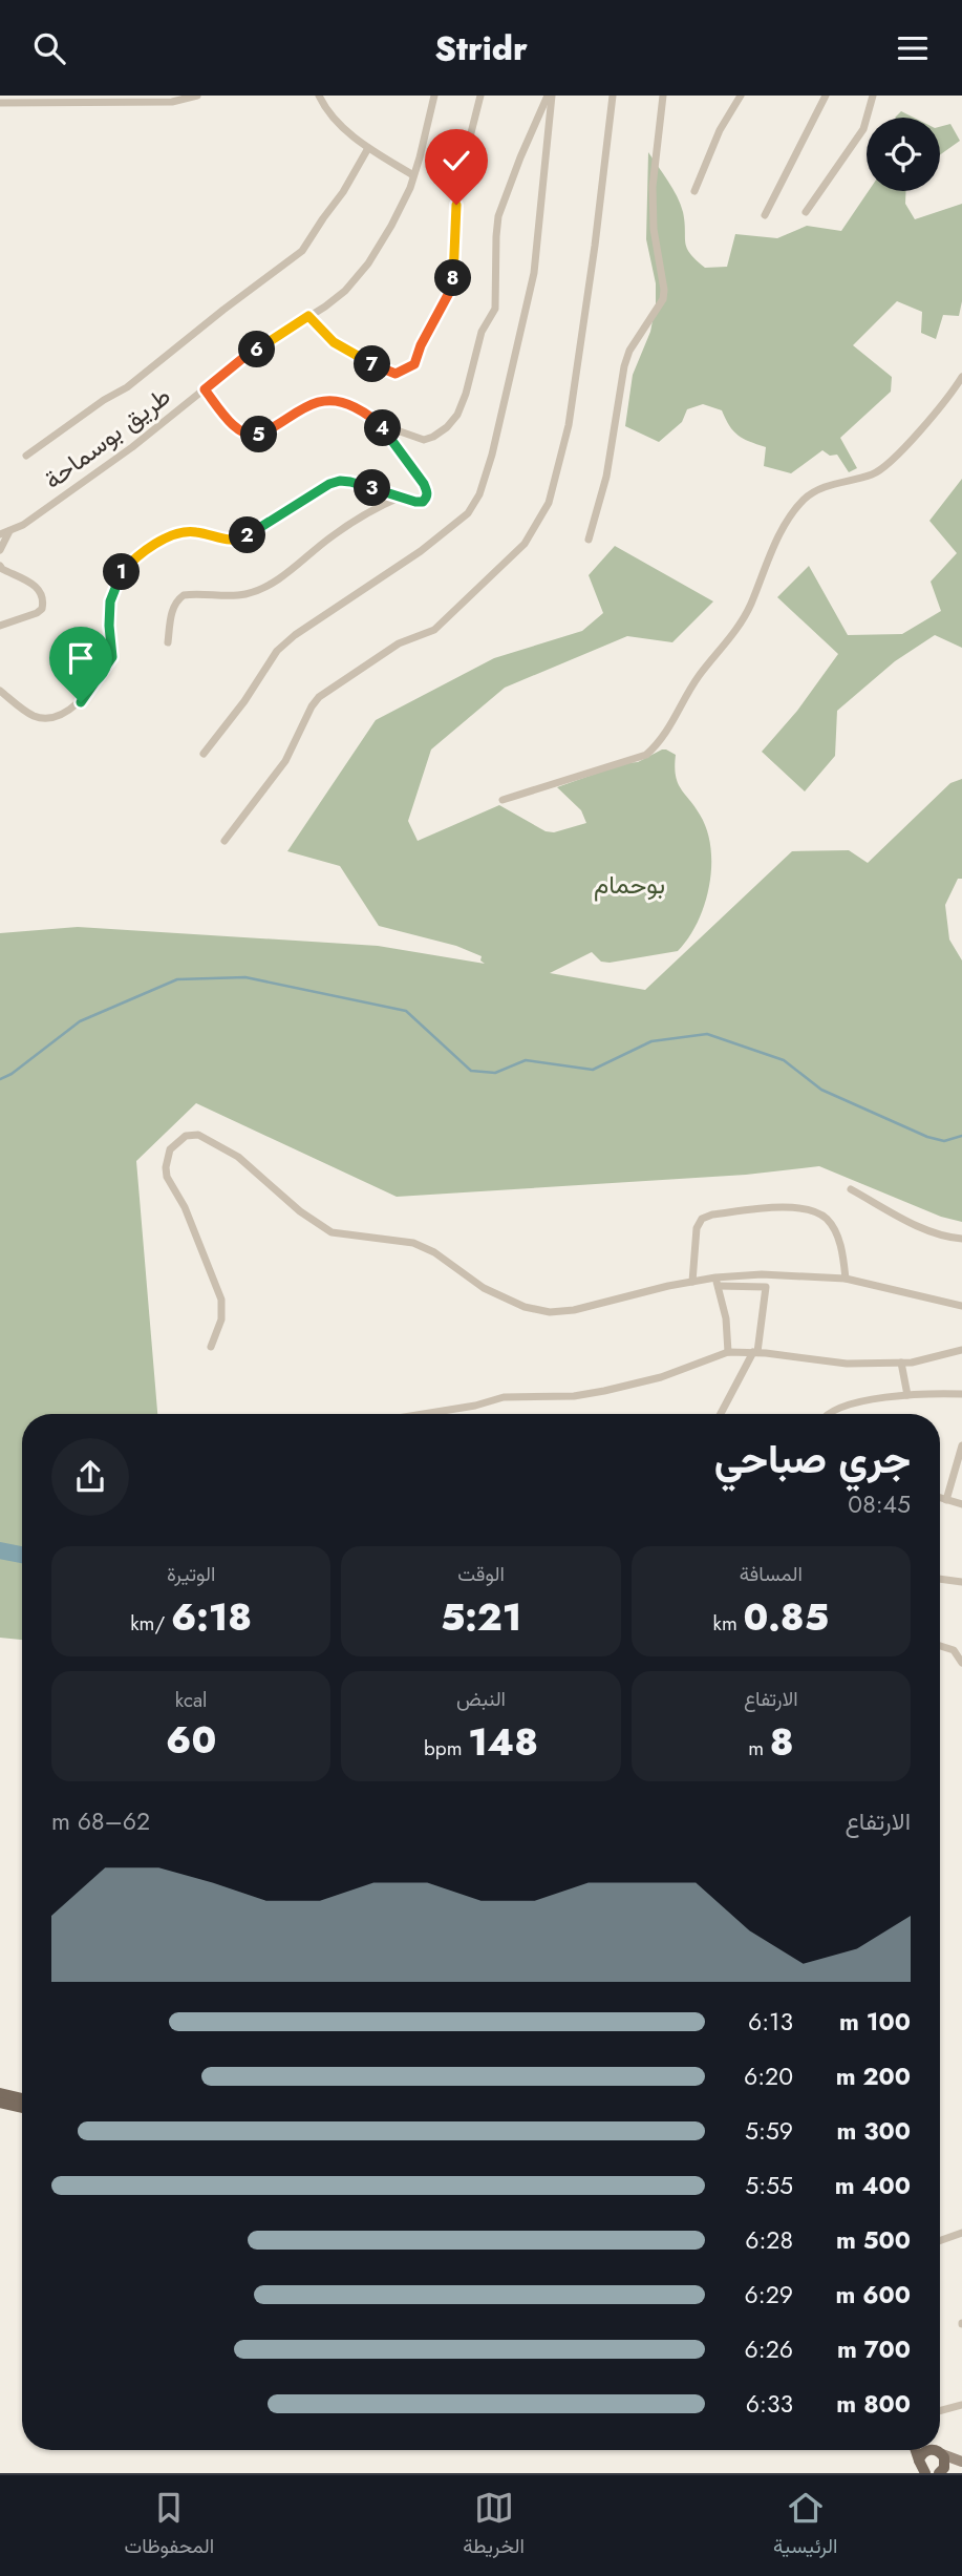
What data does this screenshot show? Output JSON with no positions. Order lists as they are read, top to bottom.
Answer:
{
  "streets": {
    "street": ["طريق بوسماحة"]
  },
  "parks": ["بوحمام"],
  "page": {
    "header": "Stridr",
    "pins": [
      "8",
      "6",
      "7",
      "4",
      "5",
      "3",
      "2",
      "1"
    ],
    "heading": ["جري صباحي", "08:45"],
    "stats": [
      ["المسافة", "0.85 km"],
      ["الوقت", "5:21"],
      ["الوتيرة", "6:18 /km"],
      ["الارتفاع", "8 m"],
      ["النبض", "148 bpm"],
      ["kcal", "60"]
    ],
    "chart": ["الارتفاع", "62–68 m"],
    "list": [
      {
        "name": "100 m",
        "note": "6:13"
      },
      {
        "name": "200 m",
        "note": "6:20"
      },
      {
        "name": "300 m",
        "note": "5:59"
      },
      {
        "name": "400 m",
        "note": "5:55"
      },
      {
        "name": "500 m",
        "note": "6:28"
      },
      {
        "name": "600 m",
        "note": "6:29"
      },
      {
        "name": "700 m",
        "note": "6:26"
      },
      {
        "name": "800 m",
        "note": "6:33"
      }
    ],
    "tabs": ["الرئيسية", "الخريطة", "المحفوظات"]
  }
}
